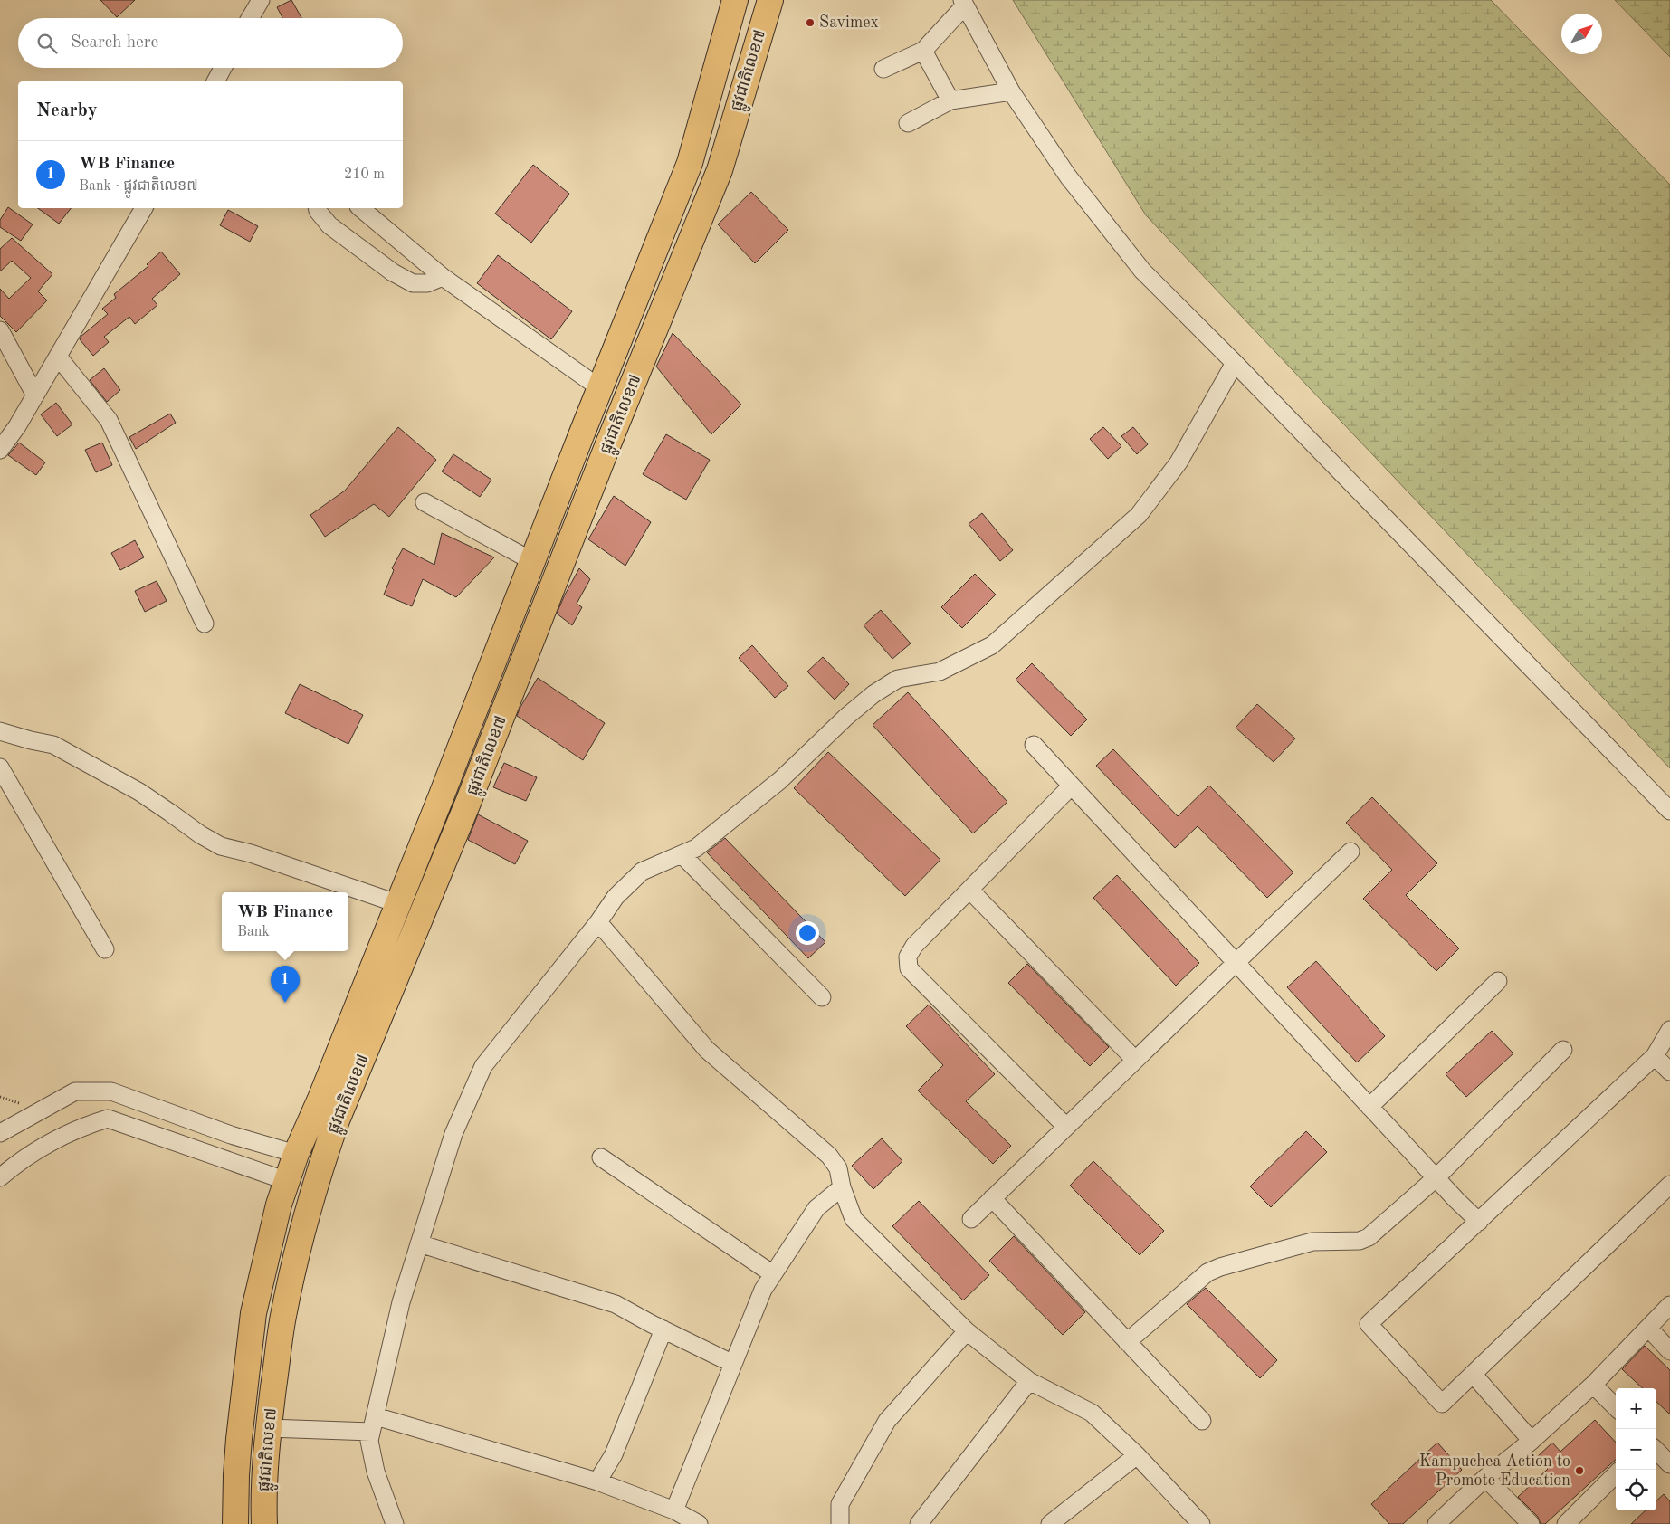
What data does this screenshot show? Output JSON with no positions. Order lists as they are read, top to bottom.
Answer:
{
  "streets": {
    "highway": ["ផ្លូវជាតិលេខ៧"]
  },
  "places": ["Savimex", "Kampuchea Action to Promote Education"],
  "north": "top right",
  "page": {
    "search": "Search here",
    "heading": "Nearby",
    "list": [
      {
        "mark": "1",
        "name": "WB Finance",
        "note": "Bank · ផ្លូវជាតិលេខ៧",
        "value": "210 m"
      }
    ],
    "popup": ["WB Finance", "Bank"],
    "pins": "1",
    "map_buttons": ["+", "−"]
  }
}
